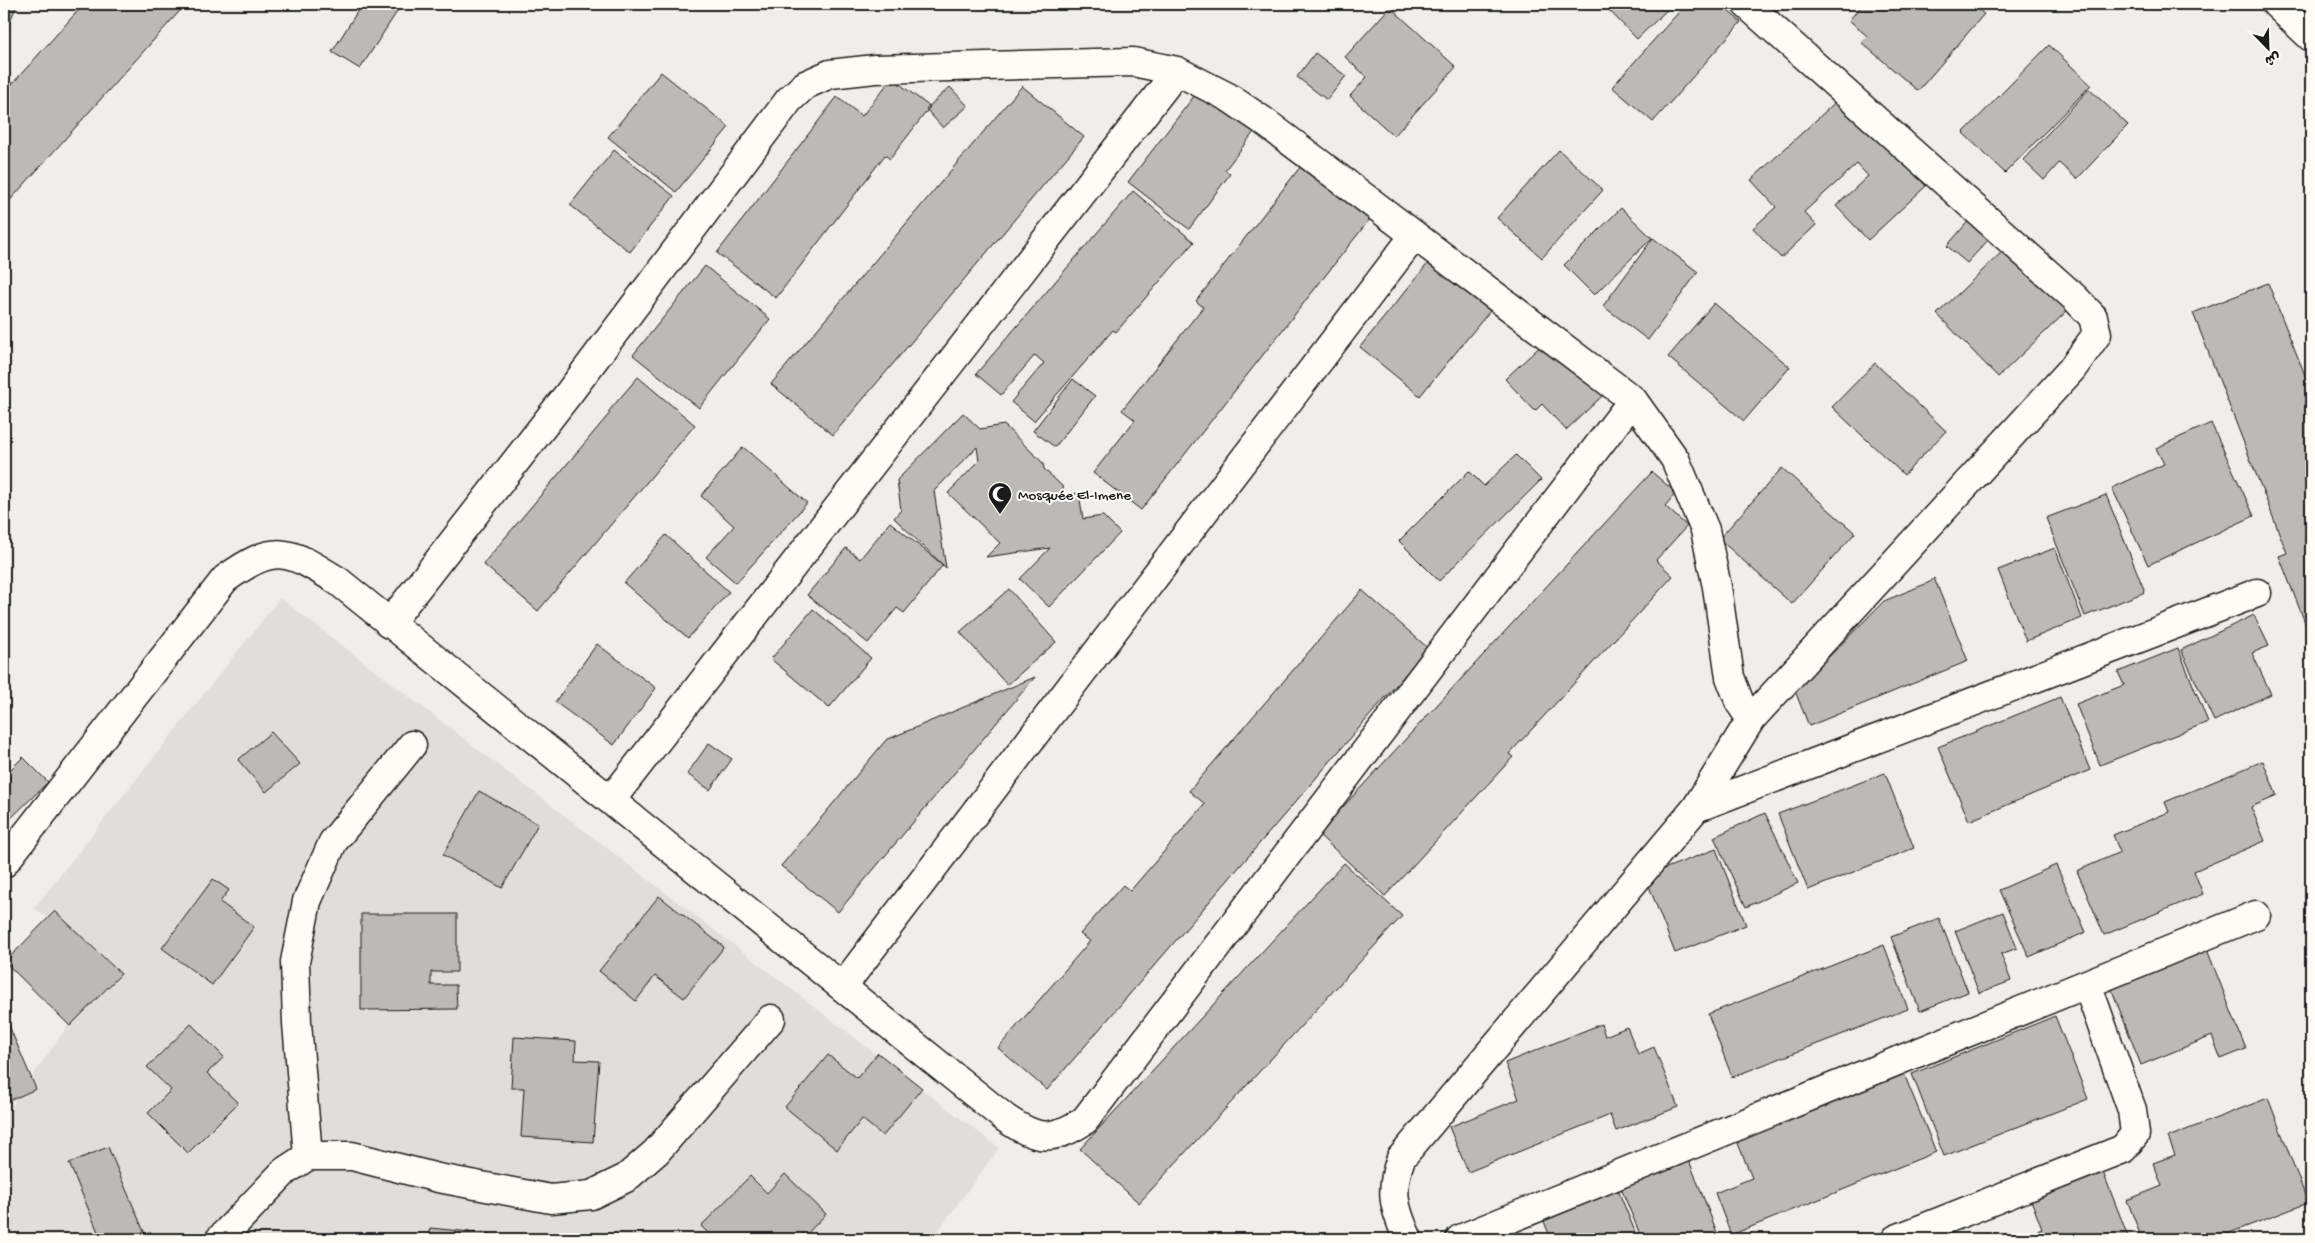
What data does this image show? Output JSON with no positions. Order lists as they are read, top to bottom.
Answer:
{
  "places": {
    "mosque": ["Mosquée El-Imene"]
  },
  "north": "bottom right"
}
